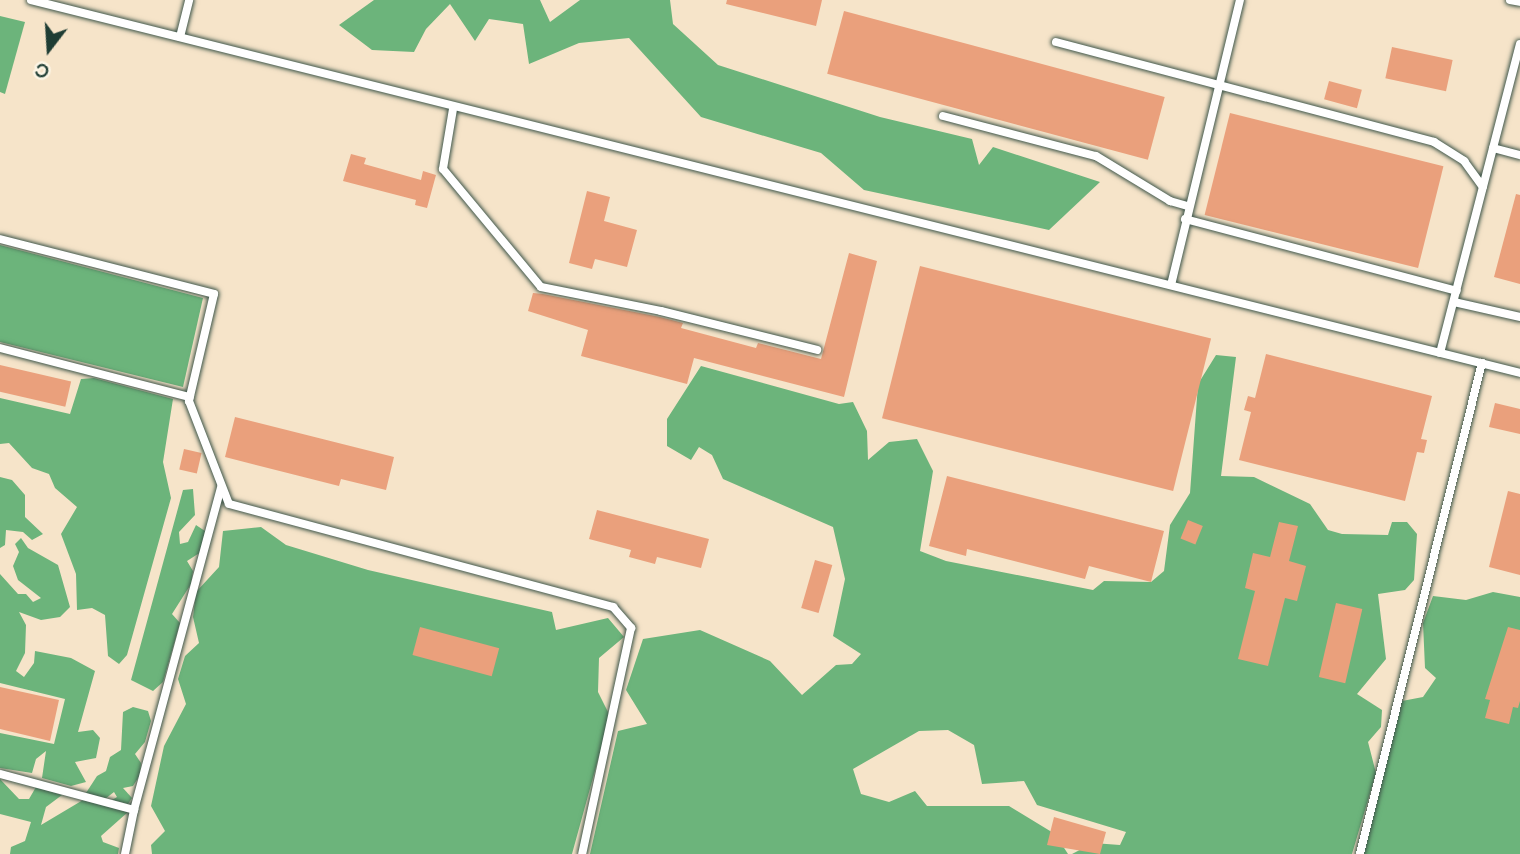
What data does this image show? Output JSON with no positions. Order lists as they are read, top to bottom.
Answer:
{
  "north": "bottom"
}
